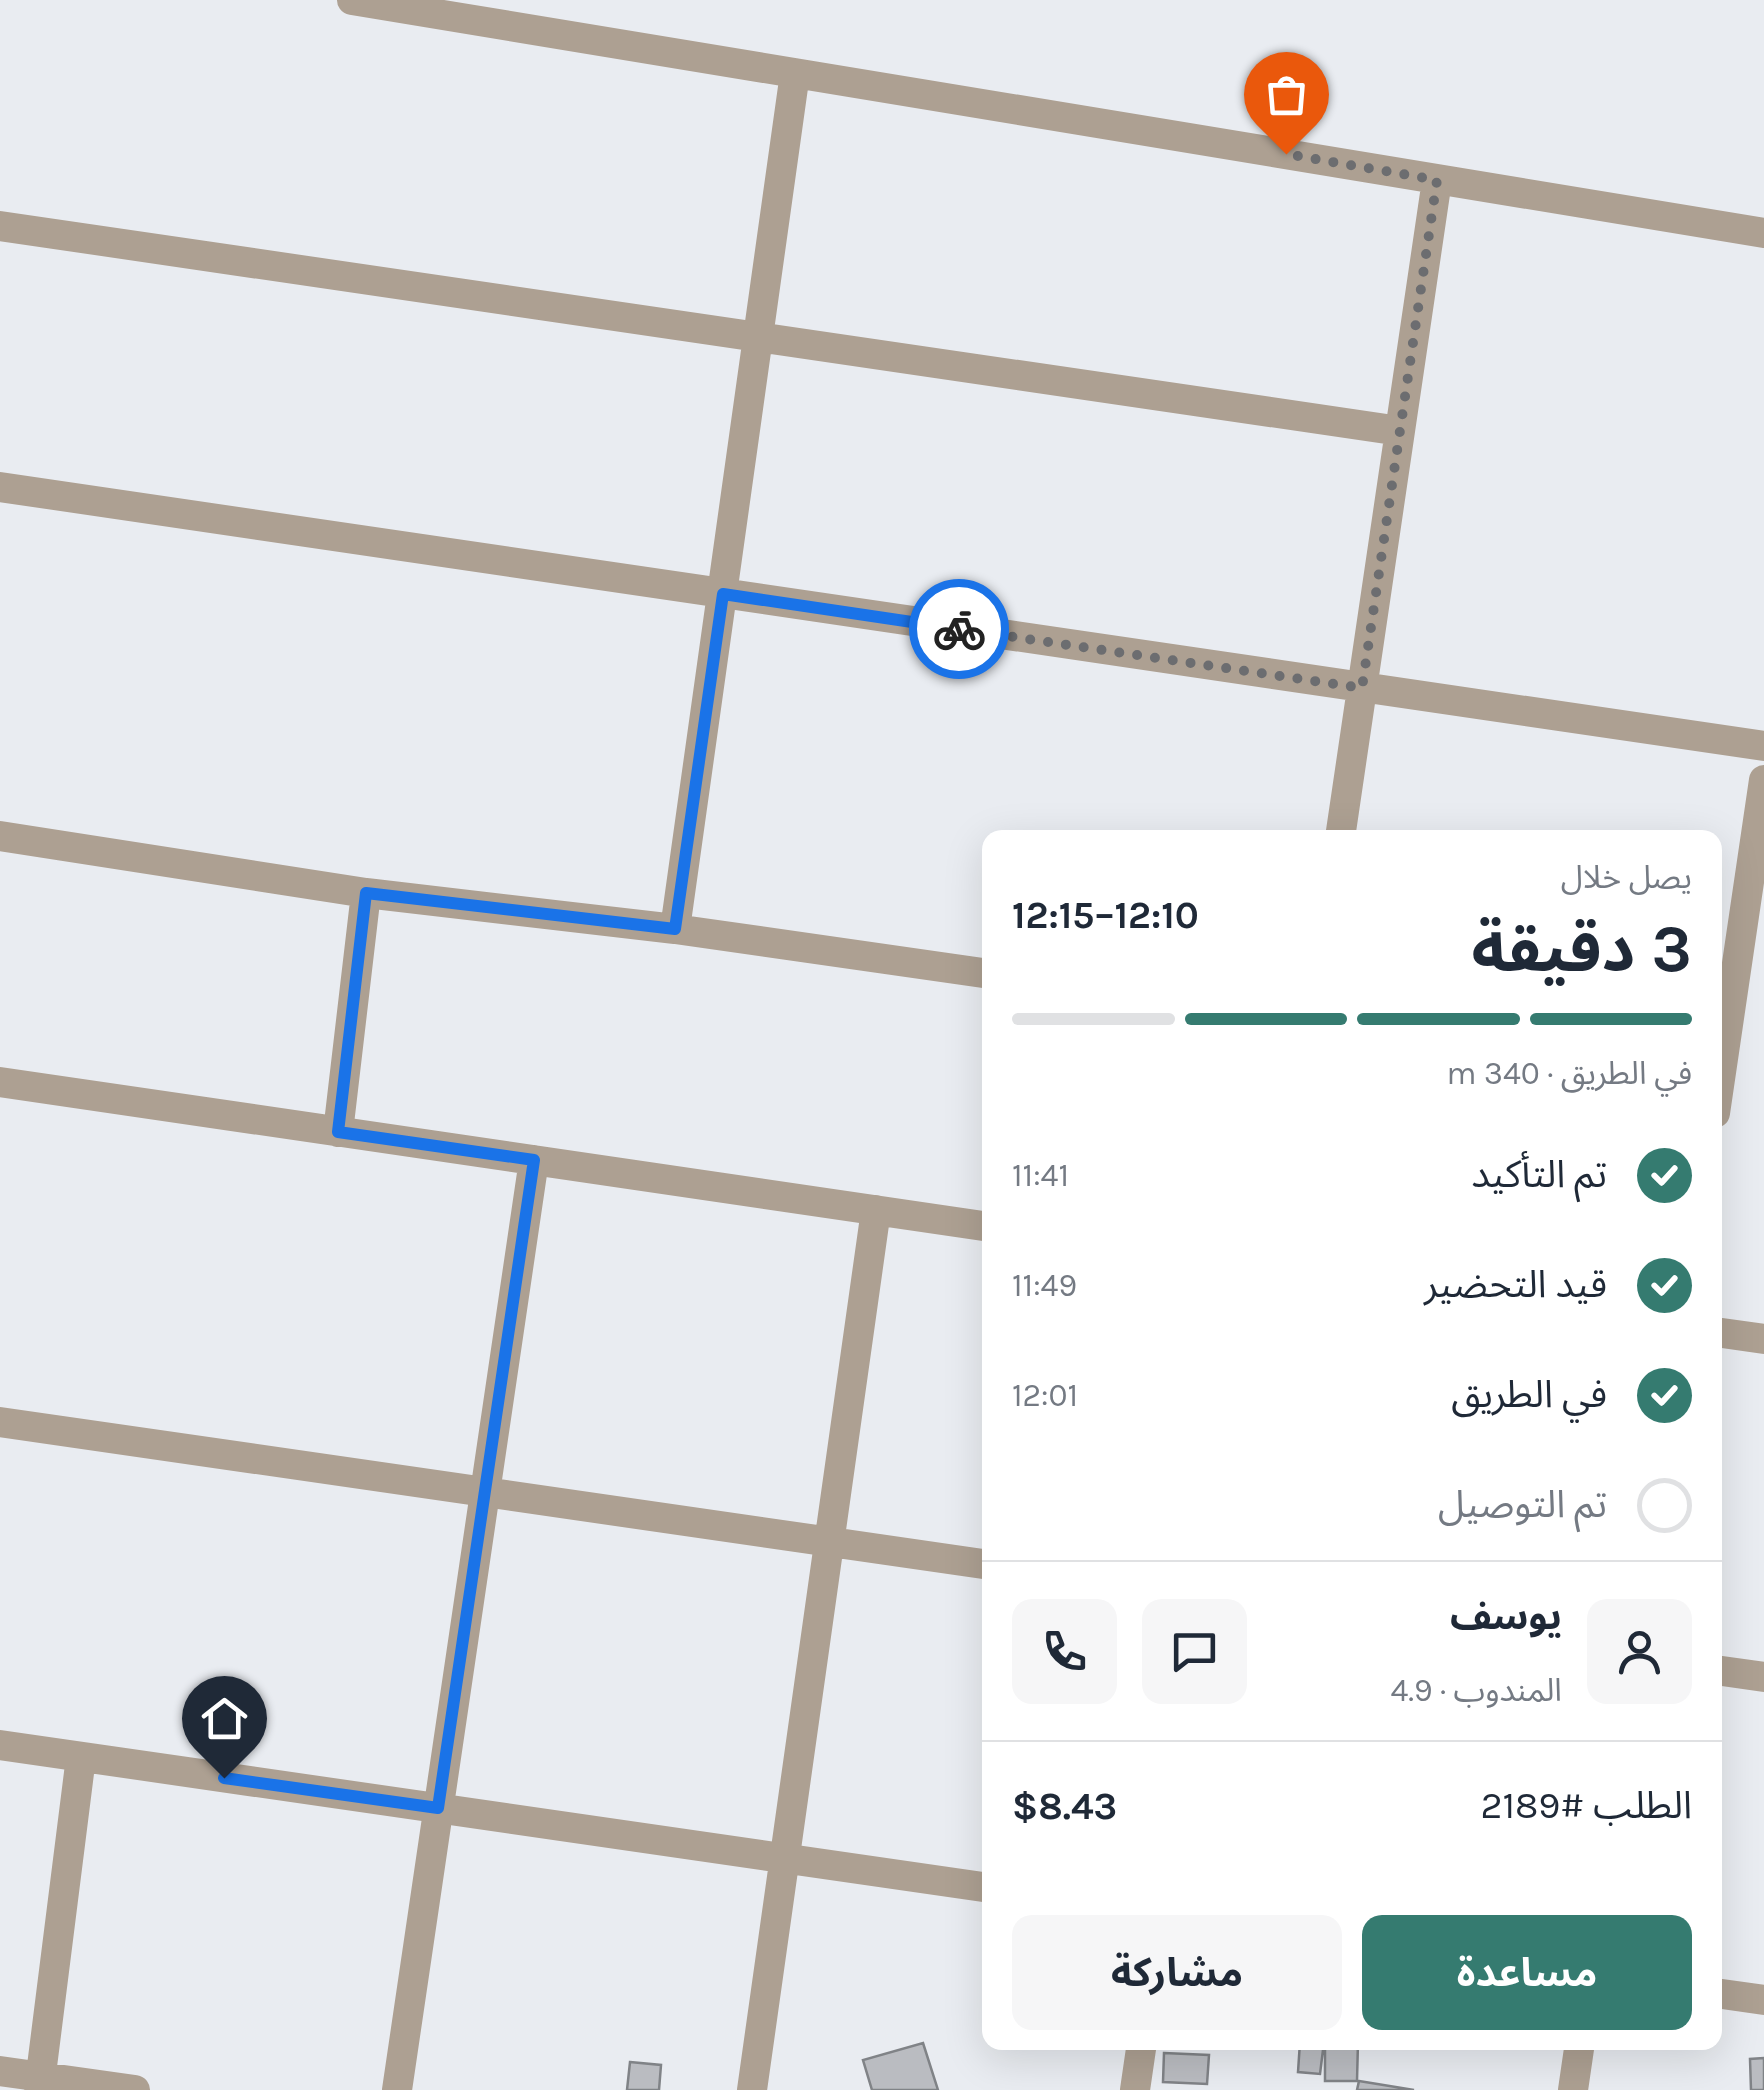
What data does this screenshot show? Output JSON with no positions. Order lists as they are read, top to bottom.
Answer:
{
  "page": {
    "heading": ["3 دقيقة", "يصل خلال", "12:10–12:15"],
    "panel": [
      "يوسف",
      "المندوب · 4.9",
      "الطلب #2189",
      "$8.43"
    ],
    "bar": "في الطريق · 340 m",
    "list": [
      ["تم التأكيد", "11:41"],
      ["قيد التحضير", "11:49"],
      ["في الطريق", "12:01"],
      "تم التوصيل"
    ],
    "buttons": ["مساعدة", "مشاركة"]
  }
}
